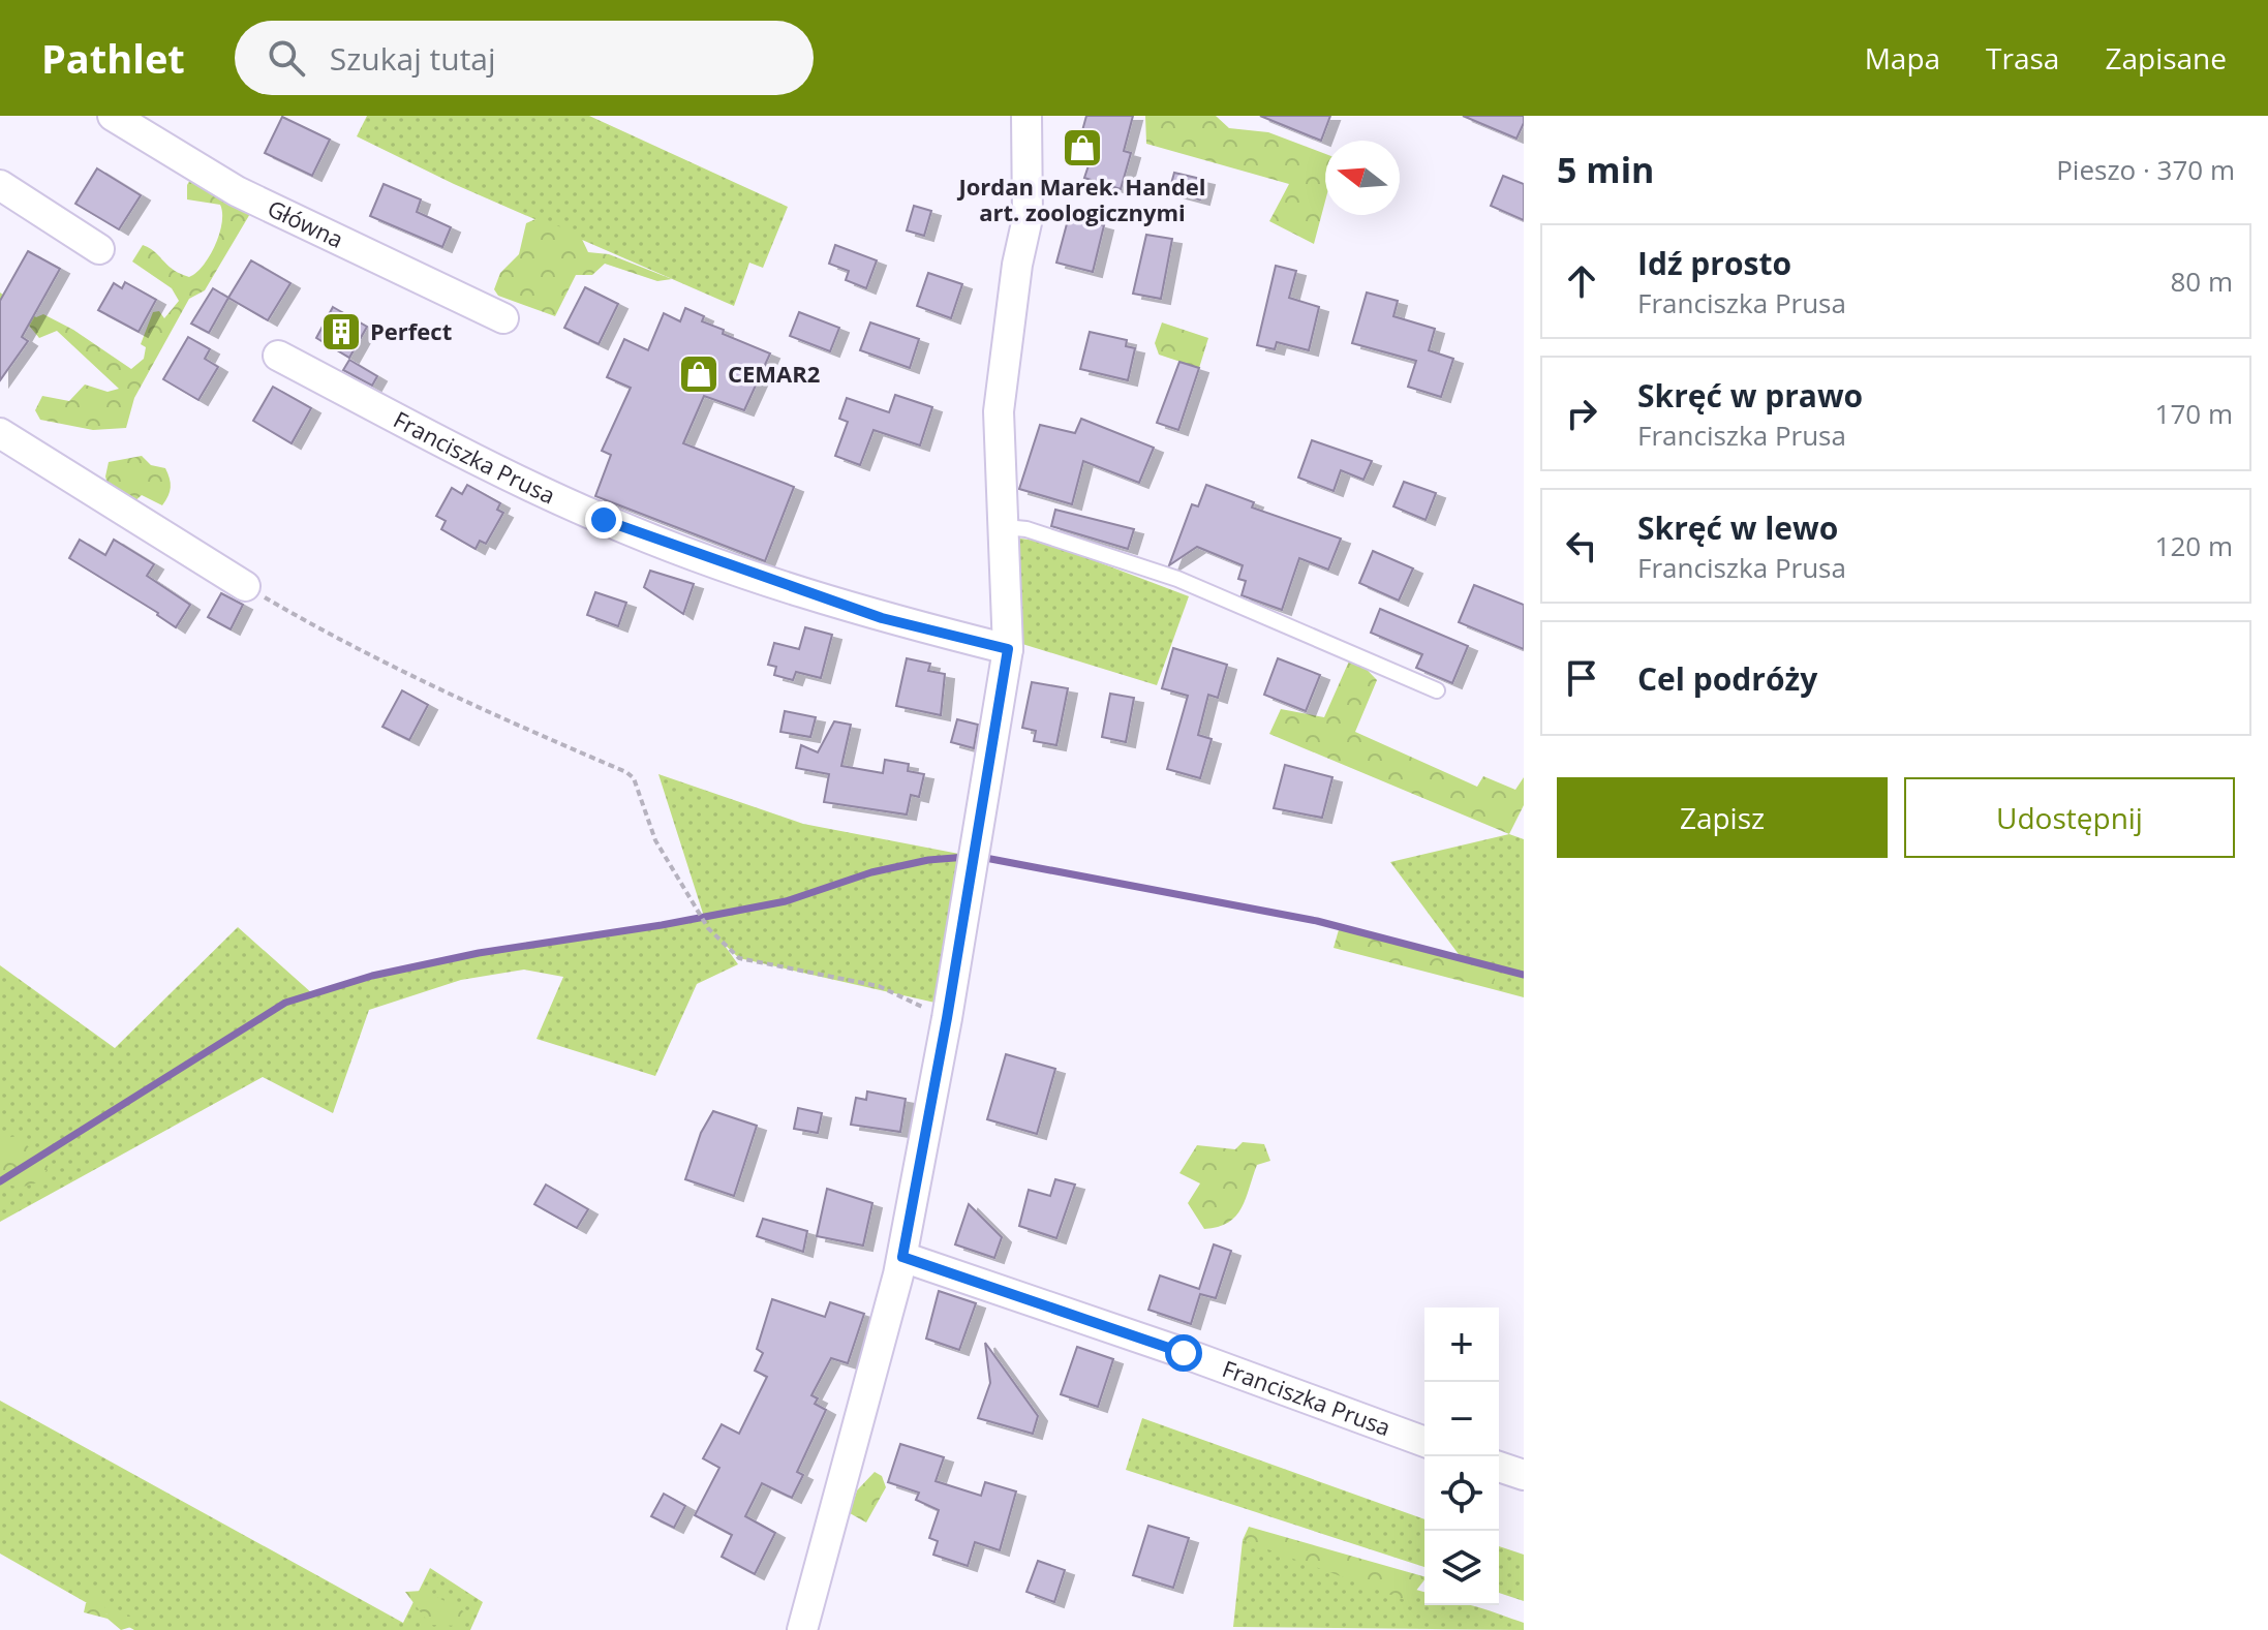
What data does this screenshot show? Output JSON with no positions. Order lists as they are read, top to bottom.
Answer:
{
  "streets": {
    "street": ["Główna", "Franciszka Prusa"]
  },
  "places": {
    "shop": ["Jordan Marek. Handel art. zoologicznymi", "CEMAR2"],
    "building": ["Perfect"]
  },
  "north": "left",
  "page": {
    "header": "Pathlet",
    "search": "Szukaj tutaj",
    "nav": ["Mapa", "Trasa", "Zapisane"],
    "heading": ["5 min", "Pieszo · 370 m"],
    "list": [
      ["Idź prosto", "Franciszka Prusa", "80 m"],
      ["Skręć w prawo", "Franciszka Prusa", "170 m"],
      ["Skręć w lewo", "Franciszka Prusa", "120 m"],
      "Cel podróży"
    ],
    "buttons": ["Zapisz", "Udostępnij"],
    "map_buttons": ["+", "−"]
  }
}
